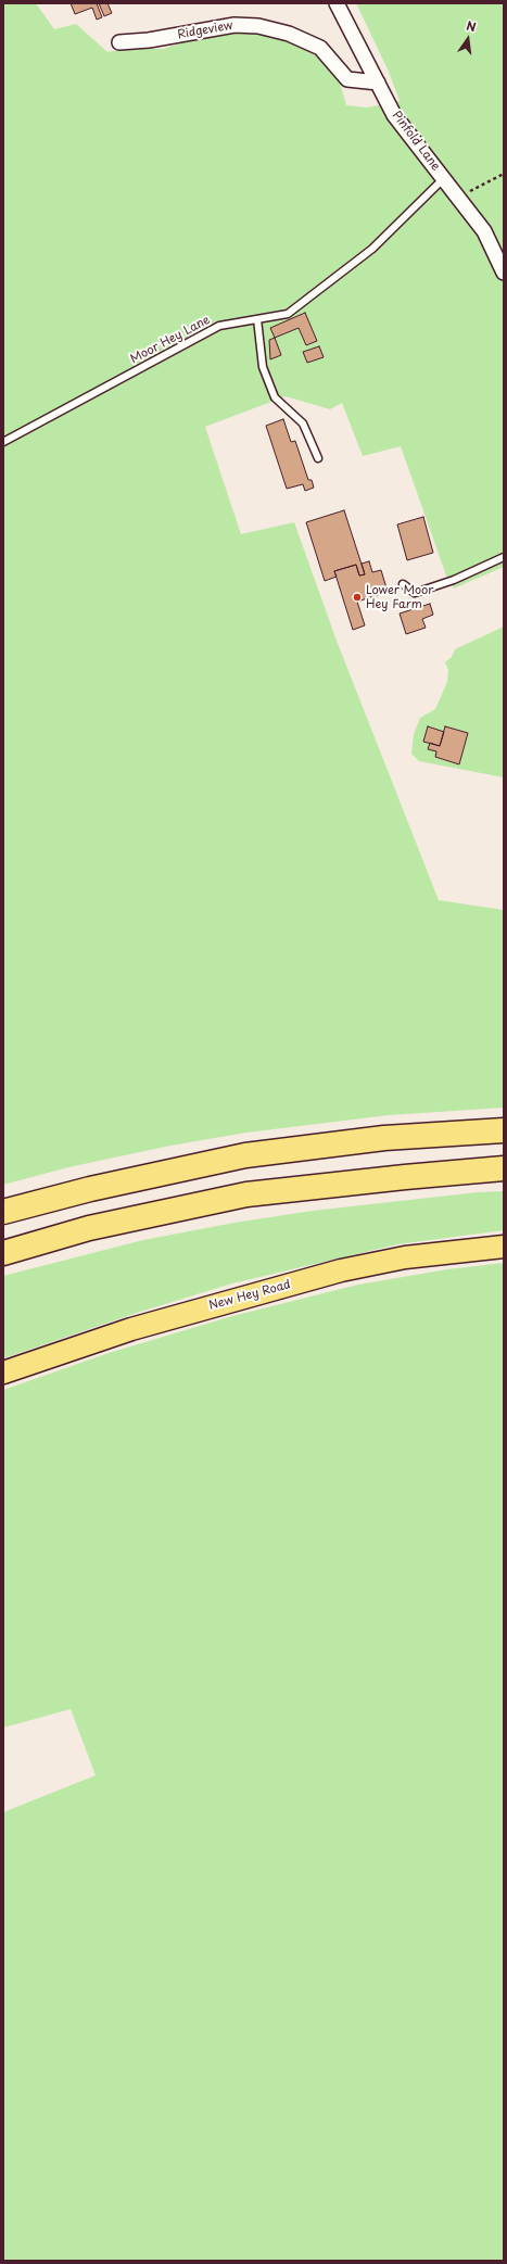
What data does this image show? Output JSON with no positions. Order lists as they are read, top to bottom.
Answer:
{
  "streets": {
    "main road": ["New Hey Road"],
    "street": ["Ridgeview", "Pinfold Lane"],
    "lane": ["Moor Hey Lane"]
  },
  "crossings": [
    ["Ridgeview", "Pinfold Lane"],
    ["Pinfold Lane", "Moor Hey Lane"]
  ],
  "places": ["Lower Moor Hey Farm"],
  "north": "top"
}
